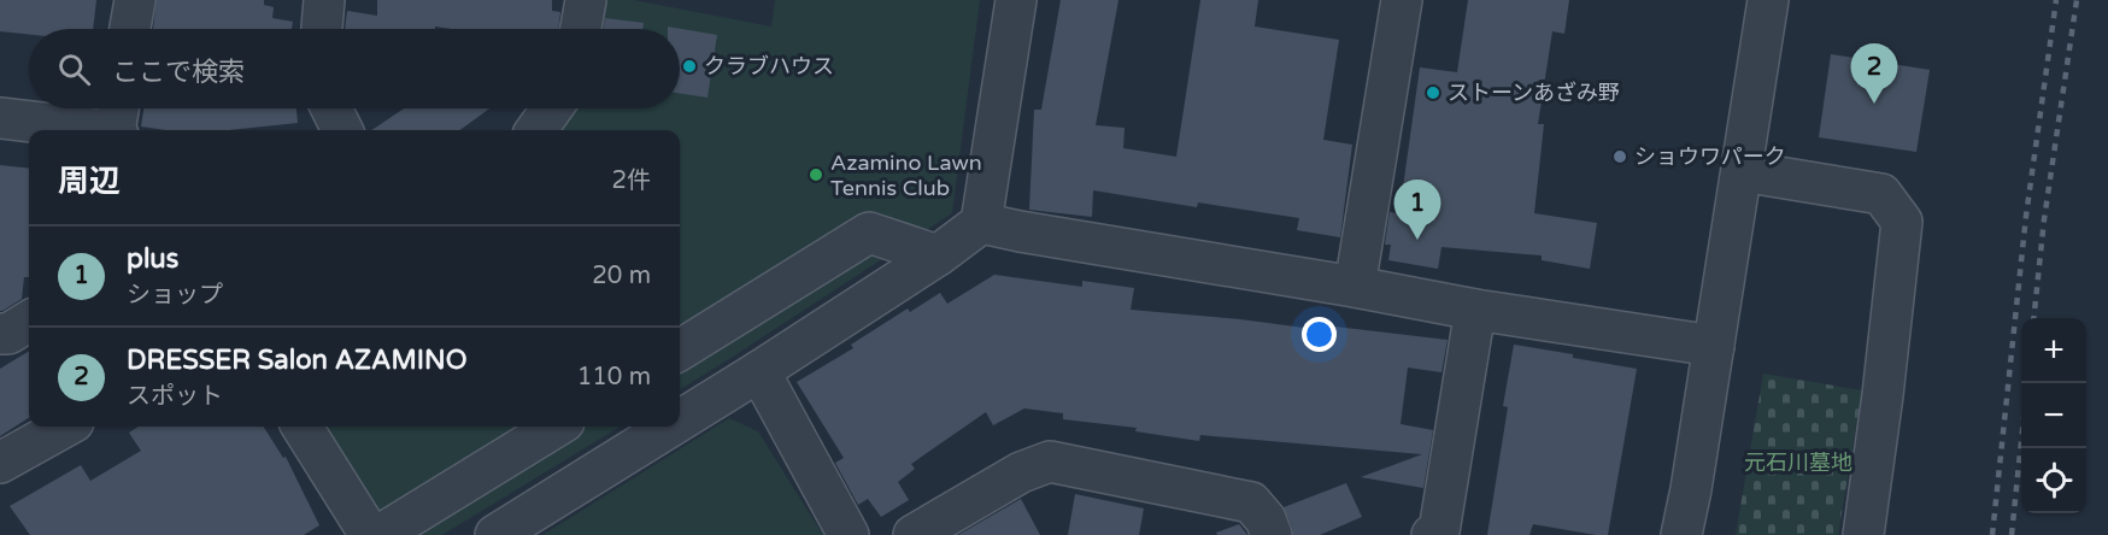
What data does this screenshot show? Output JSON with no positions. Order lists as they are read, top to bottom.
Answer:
{
  "parks": ["元石川墓地"],
  "places": [
    "クラブハウス",
    "ストーンあざみ野",
    "ショウワパーク",
    "Azamino Lawn Tennis Club"
  ],
  "page": {
    "search": "ここで検索",
    "pins": ["2", "1"],
    "heading": ["周辺", "2件"],
    "list": [
      {
        "mark": "1",
        "name": "plus",
        "note": "ショップ",
        "value": "20 m"
      },
      {
        "mark": "2",
        "name": "DRESSER Salon AZAMINO",
        "note": "スポット",
        "value": "110 m"
      }
    ],
    "map_buttons": ["+", "−"]
  }
}
